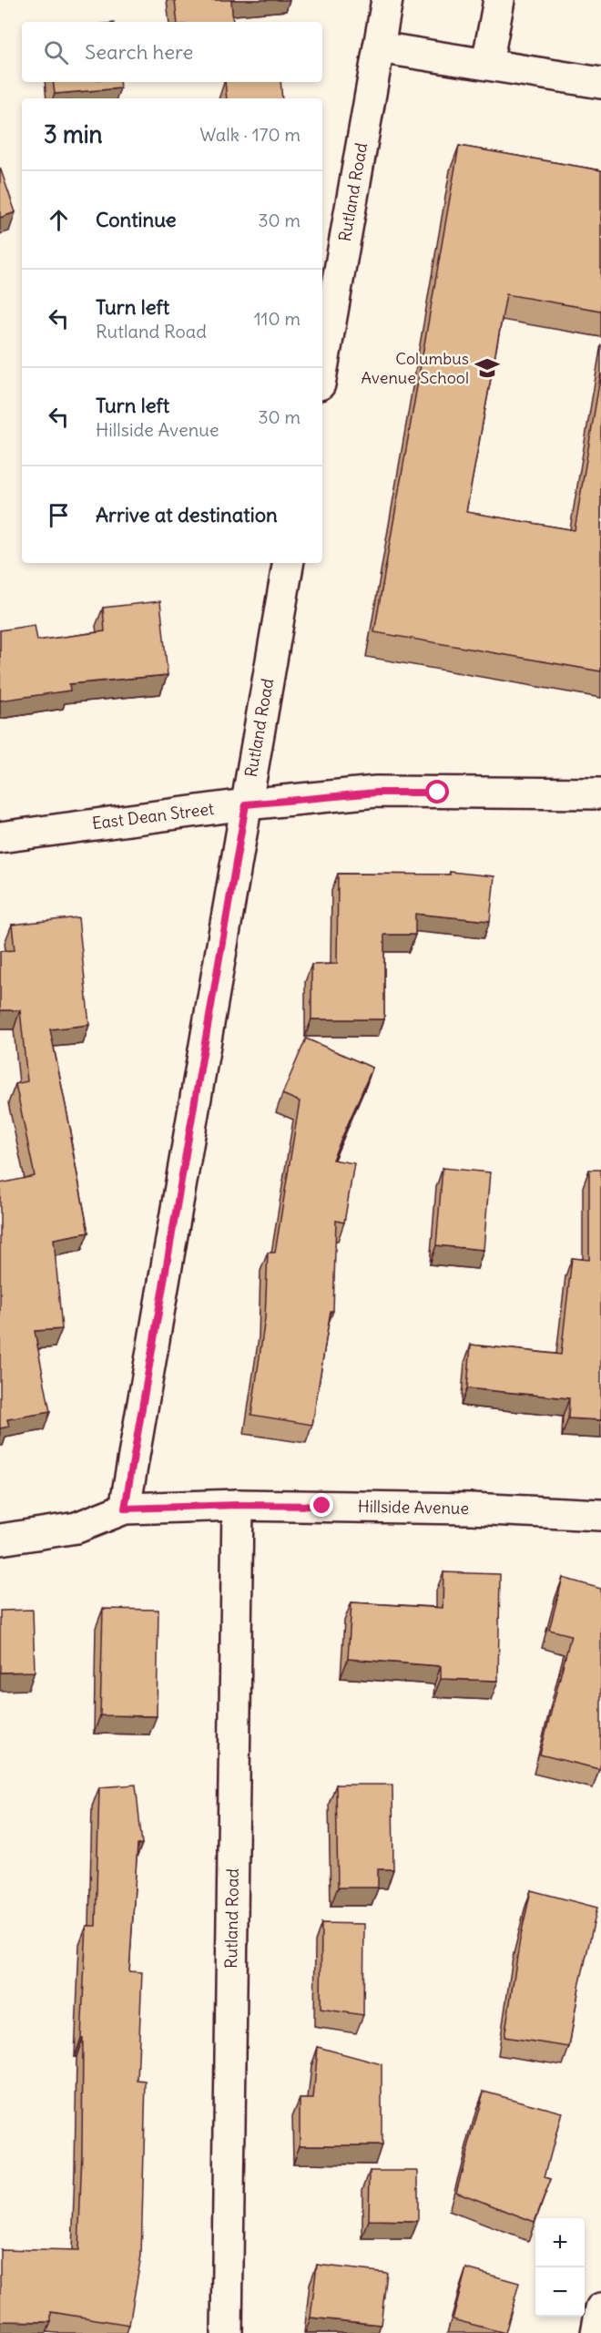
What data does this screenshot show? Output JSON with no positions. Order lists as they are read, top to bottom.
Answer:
{
  "streets": {
    "street": ["Rutland Road", "East Dean Street", "Hillside Avenue"]
  },
  "crossings": [
    ["Rutland Road", "East Dean Street"],
    ["Rutland Road", "Hillside Avenue"]
  ],
  "places": {
    "school or university": ["Columbus Avenue School"]
  },
  "page": {
    "search": "Search here",
    "heading": ["3 min", "Walk · 170 m"],
    "list": [
      ["Continue", "30 m"],
      ["Turn left", "Rutland Road", "110 m"],
      ["Turn left", "Hillside Avenue", "30 m"],
      "Arrive at destination"
    ],
    "map_buttons": ["+", "−"]
  }
}
